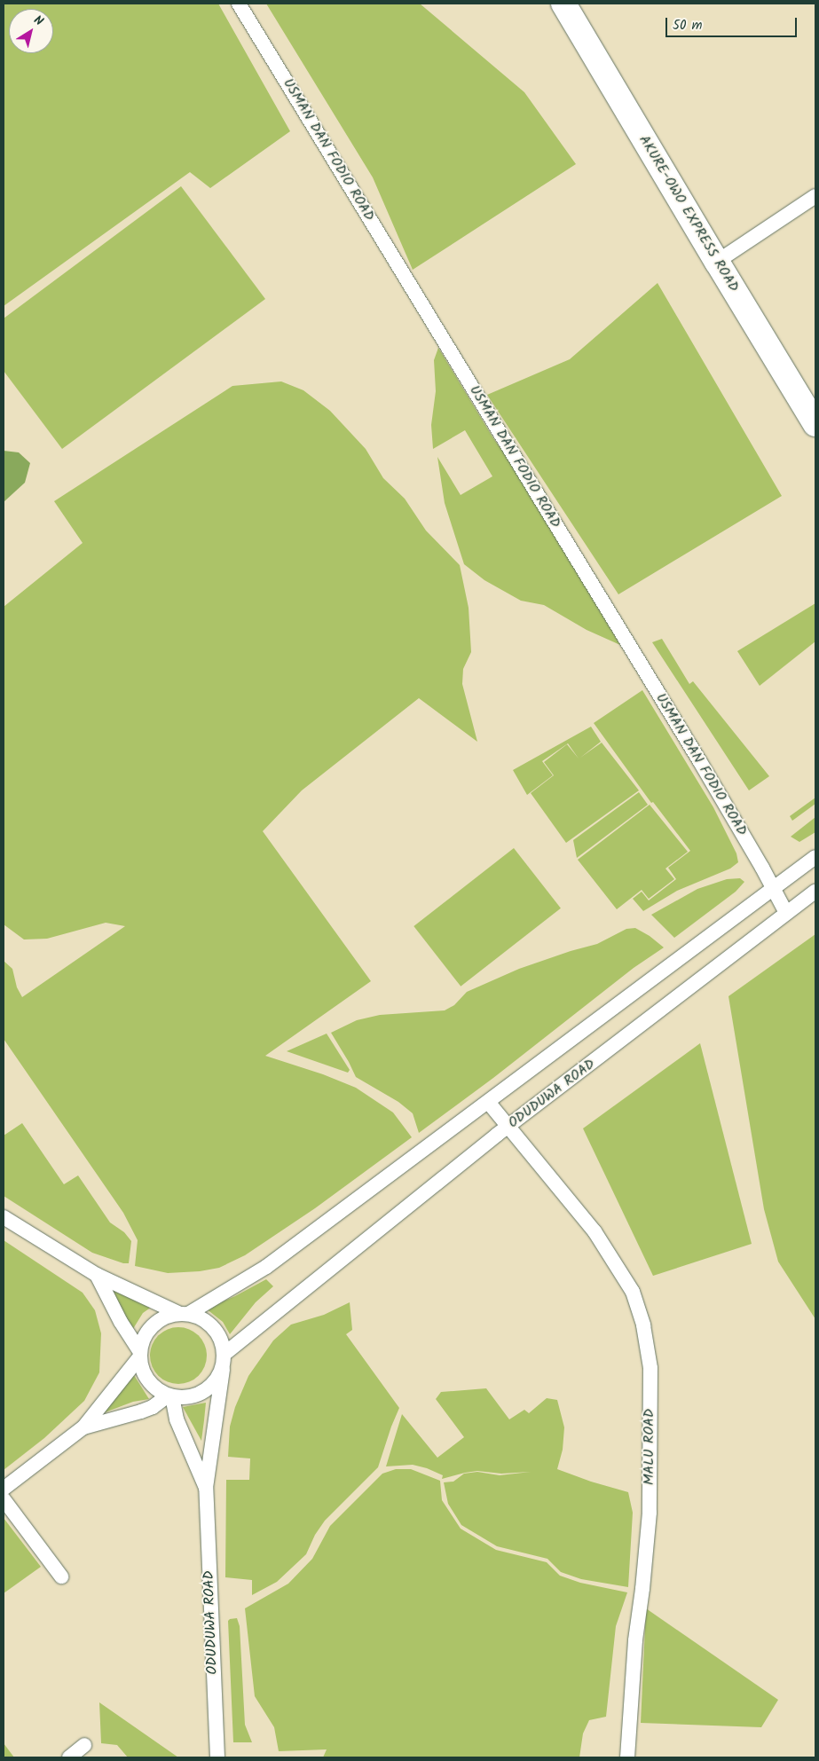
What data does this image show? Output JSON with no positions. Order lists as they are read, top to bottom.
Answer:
{
  "streets": {
    "highway": ["AKURE-OWO EXPRESS ROAD"],
    "street": ["USMAN DAN FODIO ROAD", "ODUDUWA ROAD", "MALU ROAD"]
  },
  "crossings": [
    ["USMAN DAN FODIO ROAD", "ODUDUWA ROAD"],
    ["ODUDUWA ROAD", "MALU ROAD"]
  ],
  "scale_bar": "50 m",
  "north": "top right"
}
